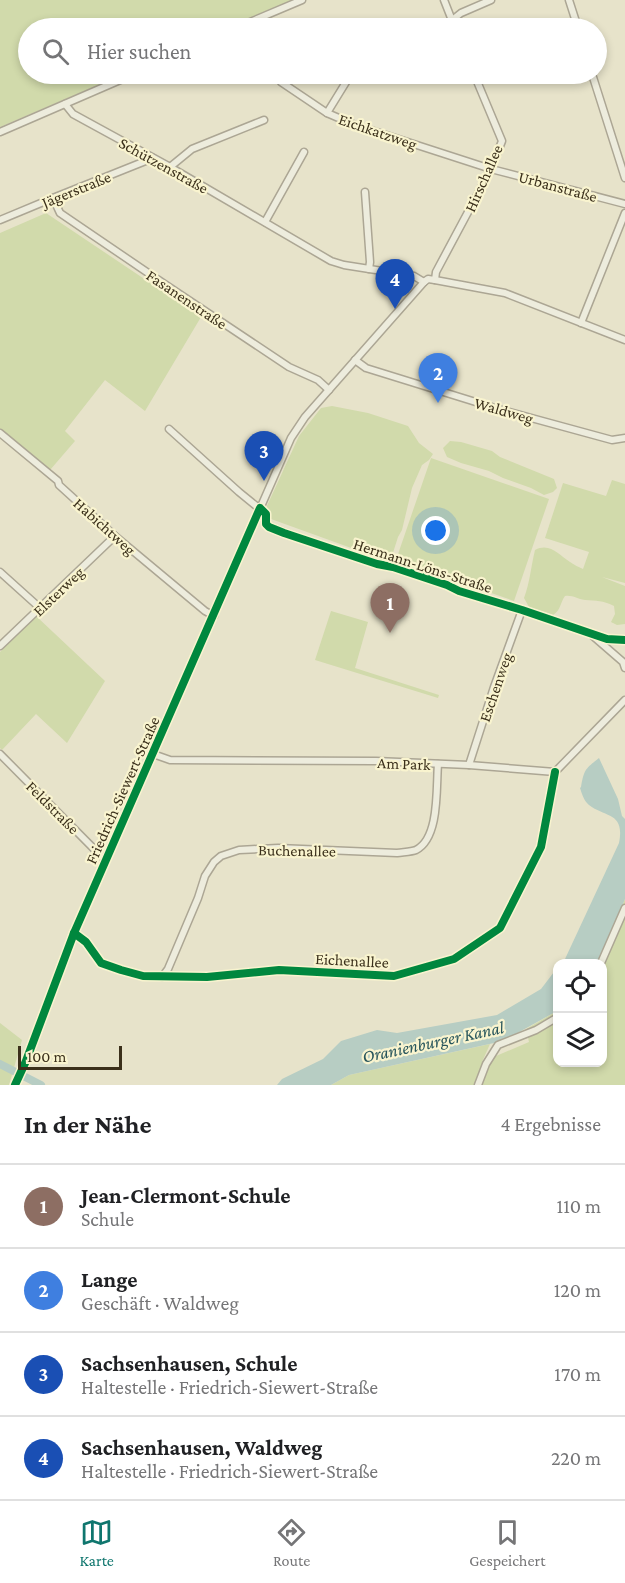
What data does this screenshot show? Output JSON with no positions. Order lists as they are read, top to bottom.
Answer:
{
  "streets": {
    "street": [
      "Eichkatzweg",
      "Schützenstraße",
      "Hirschallee",
      "Urbanstraße",
      "Jägerstraße",
      "Fasanenstraße",
      "Waldweg",
      "Habichtweg",
      "Hermann-Löns-Straße",
      "Elsterweg",
      "Eschenweg",
      "Am Park",
      "Friedrich-Siewert-Straße",
      "Feldstraße",
      "Buchenallee",
      "Eichenallee"
    ]
  },
  "crossings": [
    ["Eichkatzweg", "Hirschallee"],
    ["Eichkatzweg", "Urbanstraße"],
    ["Schützenstraße", "Jägerstraße"],
    ["Schützenstraße", "Friedrich-Siewert-Straße"],
    ["Hirschallee", "Urbanstraße"],
    ["Jägerstraße", "Fasanenstraße"],
    ["Fasanenstraße", "Friedrich-Siewert-Straße"],
    ["Waldweg", "Friedrich-Siewert-Straße"],
    ["Habichtweg", "Elsterweg"],
    ["Habichtweg", "Friedrich-Siewert-Straße"],
    ["Hermann-Löns-Straße", "Eschenweg"],
    ["Hermann-Löns-Straße", "Friedrich-Siewert-Straße"],
    ["Eschenweg", "Am Park"],
    ["Am Park", "Friedrich-Siewert-Straße"],
    ["Am Park", "Buchenallee"],
    ["Am Park", "Eichenallee"],
    ["Friedrich-Siewert-Straße", "Feldstraße"],
    ["Friedrich-Siewert-Straße", "Eichenallee"],
    ["Buchenallee", "Eichenallee"]
  ],
  "water": ["Oranienburger Kanal"],
  "scale_bar": "100 m",
  "page": {
    "search": "Hier suchen",
    "pins": [
      "4",
      "2",
      "3",
      "1"
    ],
    "scale": "100 m",
    "heading": ["In der Nähe", "4 Ergebnisse"],
    "list": [
      {
        "mark": "1",
        "name": "Jean-Clermont-Schule",
        "note": "Schule",
        "value": "110 m"
      },
      {
        "mark": "2",
        "name": "Lange",
        "note": "Geschäft · Waldweg",
        "value": "120 m"
      },
      {
        "mark": "3",
        "name": "Sachsenhausen, Schule",
        "note": "Haltestelle · Friedrich-Siewert-Straße",
        "value": "170 m"
      },
      {
        "mark": "4",
        "name": "Sachsenhausen, Waldweg",
        "note": "Haltestelle · Friedrich-Siewert-Straße",
        "value": "220 m"
      }
    ],
    "nav": ["Karte", "Route", "Gespeichert"]
  }
}
